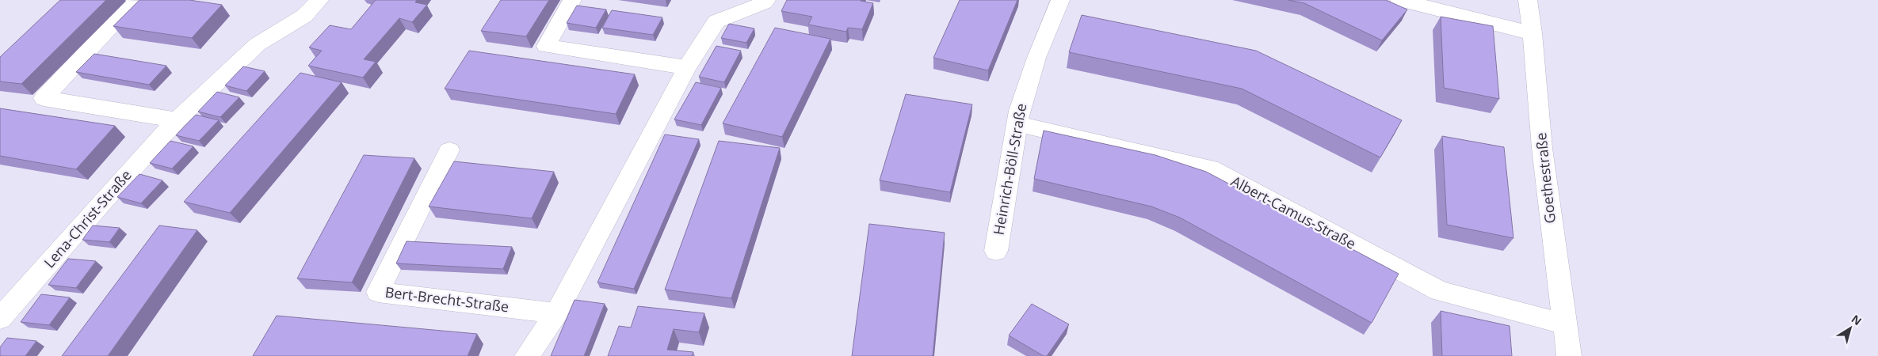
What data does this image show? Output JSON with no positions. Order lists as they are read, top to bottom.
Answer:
{
  "streets": {
    "street": [
      "Heinrich-Böll-Straße",
      "Goethestraße",
      "Albert-Camus-Straße",
      "Lena-Christ-Straße",
      "Bert-Brecht-Straße"
    ]
  },
  "crossings": [
    ["Heinrich-Böll-Straße", "Albert-Camus-Straße"],
    ["Goethestraße", "Albert-Camus-Straße"]
  ],
  "north": "top right"
}
